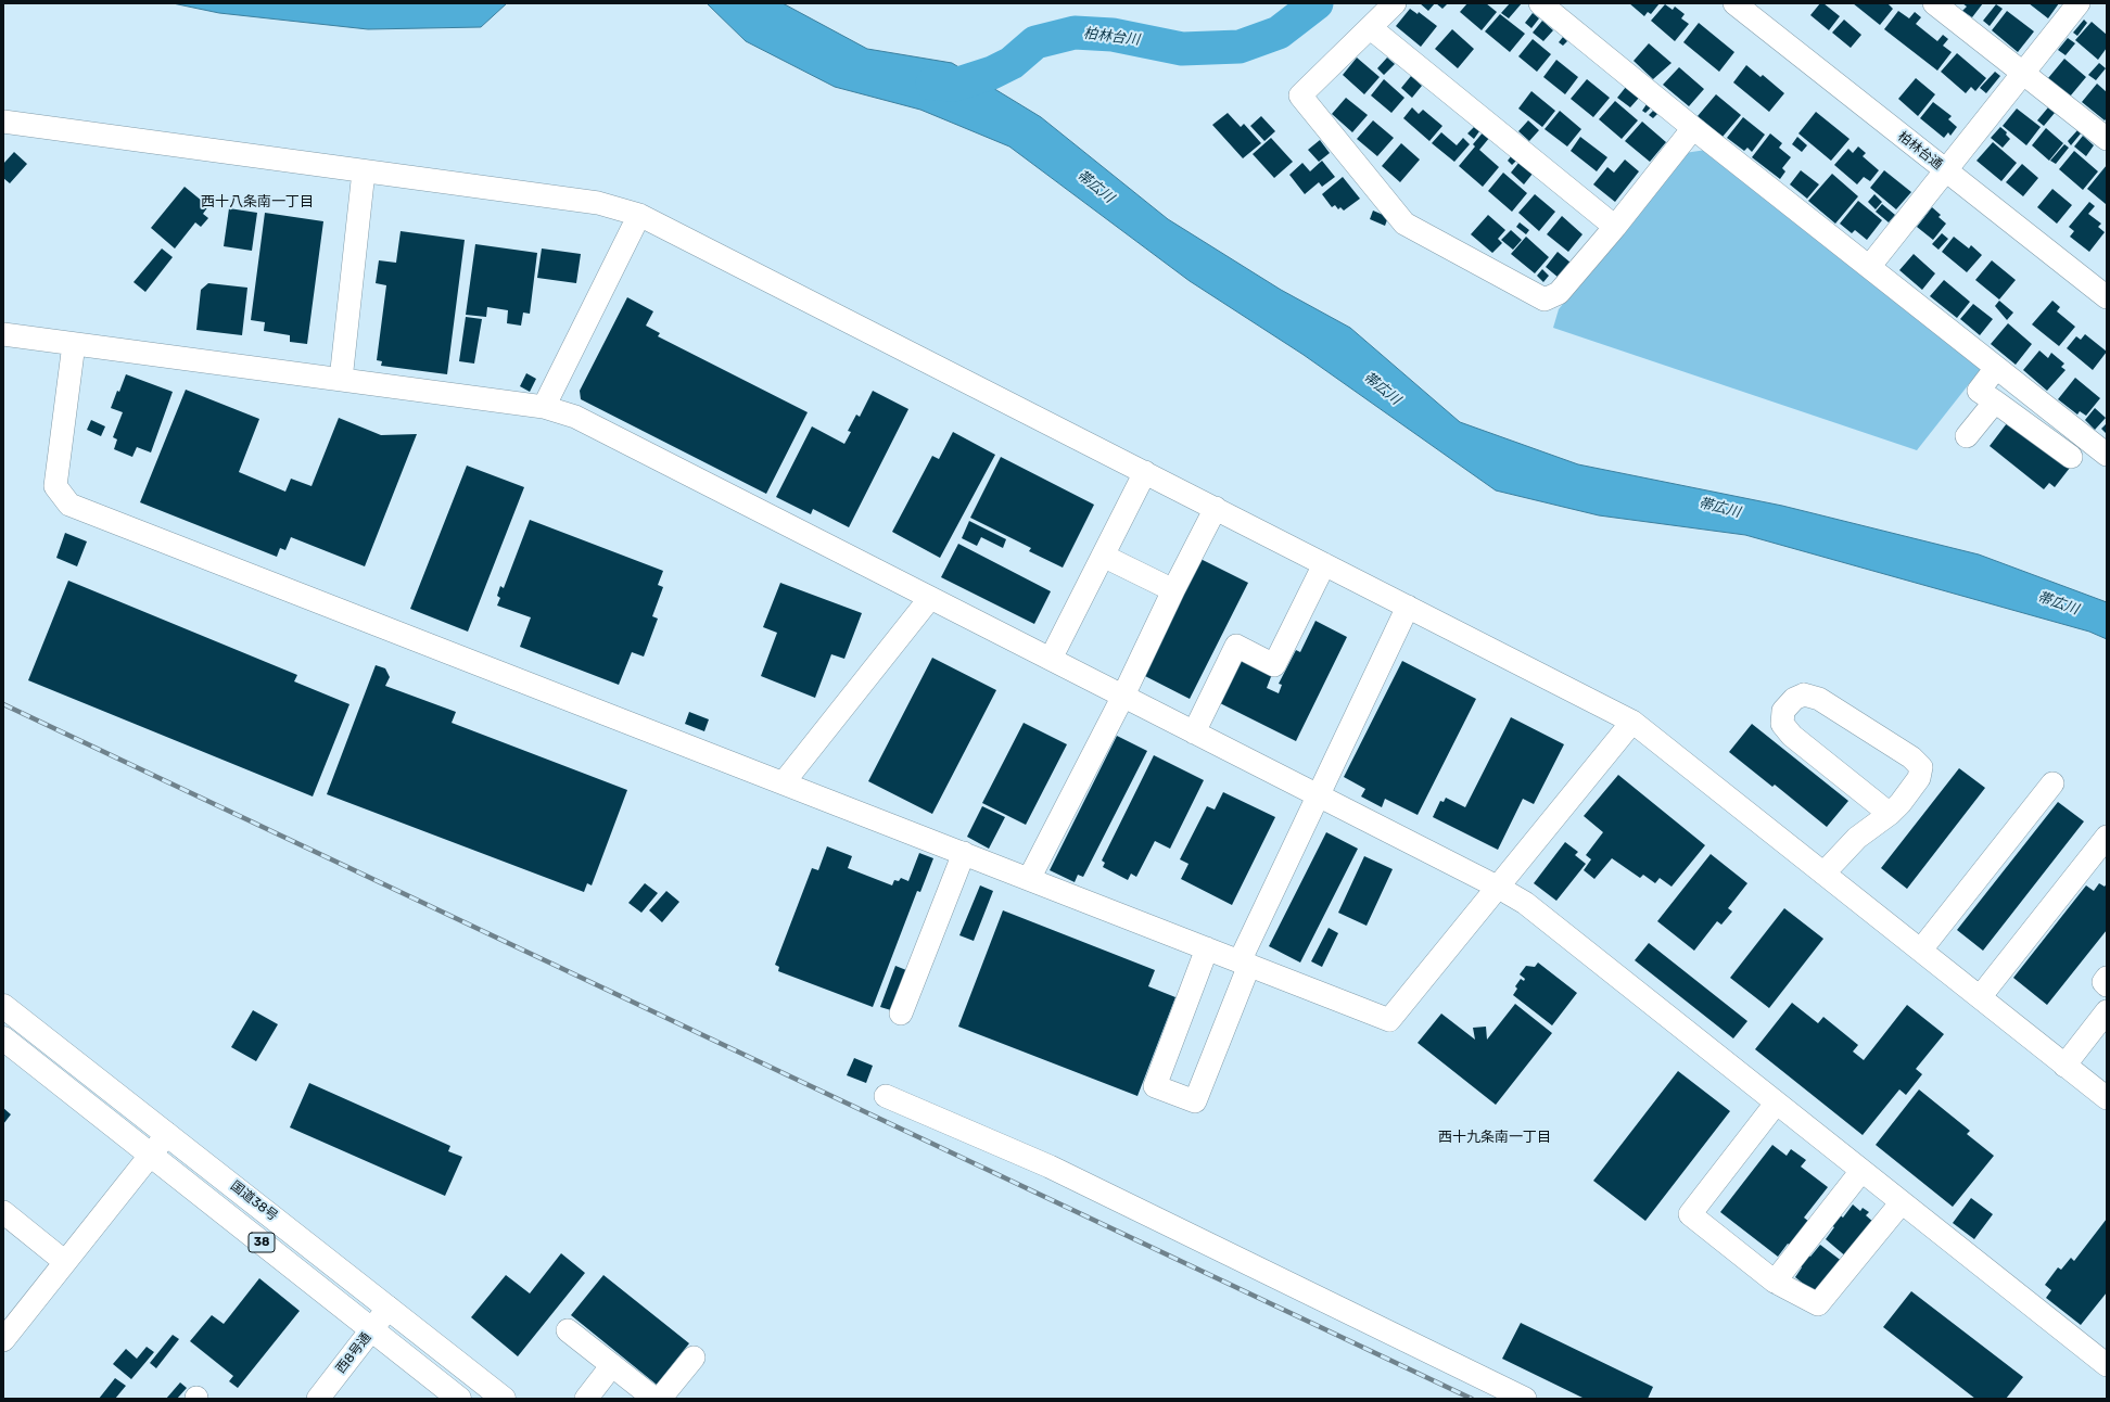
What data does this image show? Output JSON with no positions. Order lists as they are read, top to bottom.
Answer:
{
  "streets": {
    "highway": ["国道38号", "38"],
    "street": ["柏林台通", "西8号通"]
  },
  "crossings": [
    ["国道38号", "西8号通"],
    ["38", "西8号通"]
  ],
  "districts": ["西十八条南一丁目", "西十九条南一丁目"],
  "water": ["柏林台川", "帯広川"]
}
